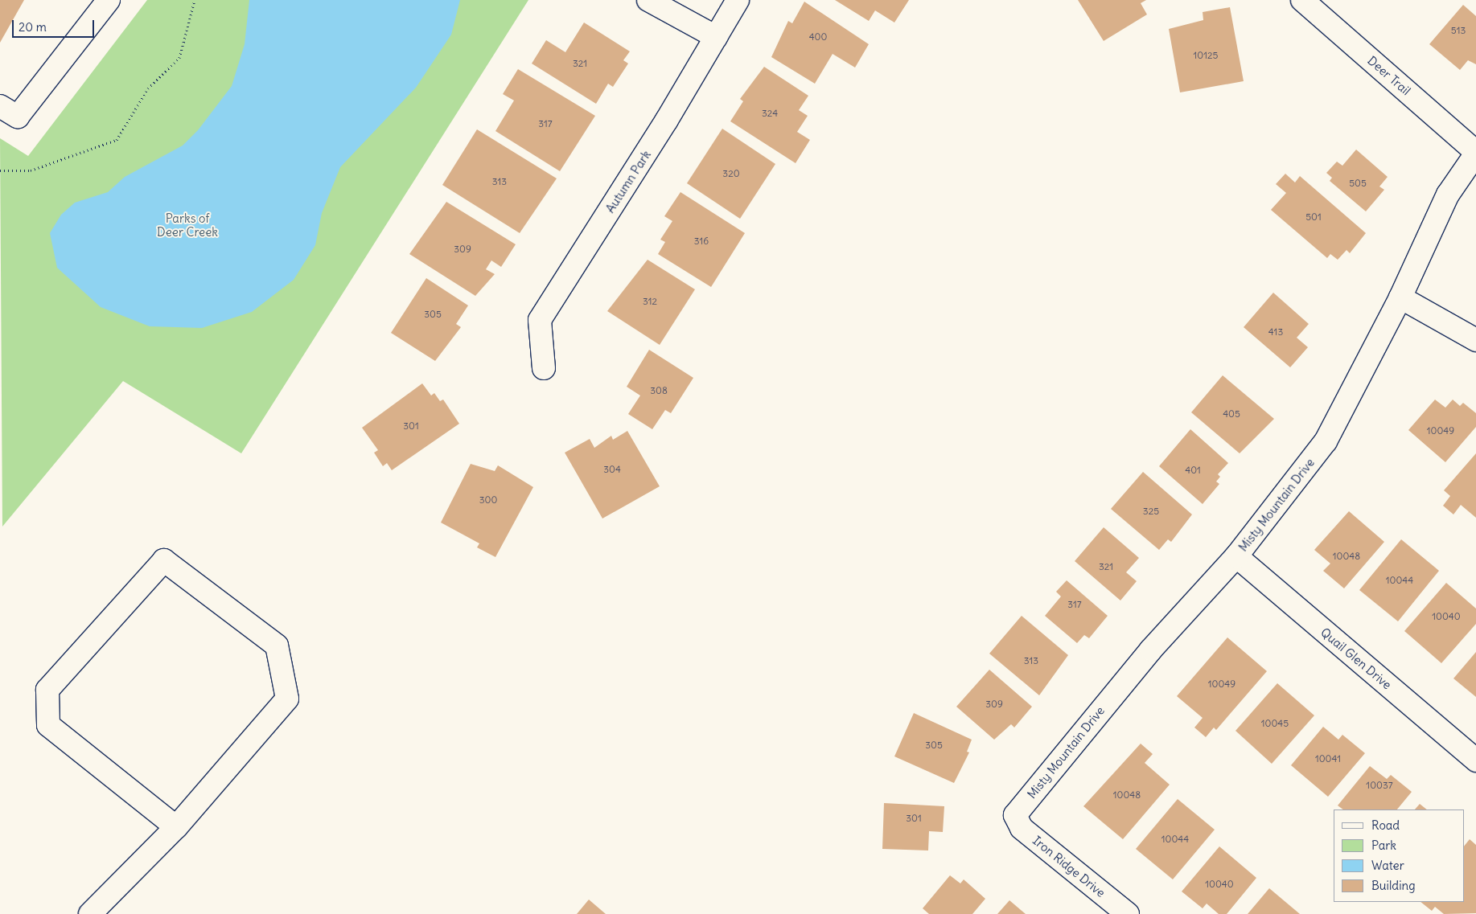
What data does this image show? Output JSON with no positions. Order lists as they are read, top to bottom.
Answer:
{
  "streets": {
    "street": [
      "Deer Trail",
      "Autumn Park",
      "Misty Mountain Drive",
      "Quail Glen Drive",
      "Iron Ridge Drive"
    ]
  },
  "crossings": [
    ["Deer Trail", "Misty Mountain Drive"],
    ["Misty Mountain Drive", "Quail Glen Drive"],
    ["Misty Mountain Drive", "Iron Ridge Drive"]
  ],
  "parks": ["Parks of Deer Creek"],
  "house_numbers": [
    "513",
    "400",
    "10125",
    "321",
    "324",
    "317",
    "320",
    "313",
    "505",
    "501",
    "316",
    "309",
    "312",
    "305",
    "413",
    "308",
    "405",
    "301",
    "10049",
    "304",
    "401",
    "300",
    "325",
    "10048",
    "321",
    "10044",
    "317",
    "10040",
    "313",
    "10049",
    "309",
    "10045",
    "305",
    "10041",
    "10037",
    "10048",
    "301",
    "10044",
    "10040"
  ],
  "legend": [
    "Road",
    "Park",
    "Water",
    "Building"
  ],
  "scale_bar": "20 m"
}
